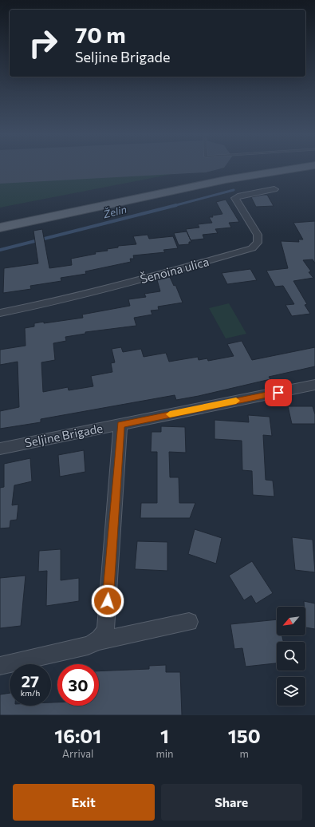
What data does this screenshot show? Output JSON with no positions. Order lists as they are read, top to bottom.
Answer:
{
  "streets": {
    "street": ["Šenoina ulica", "Seljine Brigade"]
  },
  "water": ["Želin"],
  "north": "bottom left",
  "page": {
    "turn": ["70 m", "Seljine Brigade"],
    "speed": "27 km/h",
    "limit": "30",
    "eta": [
      "16:01",
      "Arrival",
      "1",
      "min",
      "150",
      "m"
    ],
    "buttons": ["Exit", "Share"]
  }
}
